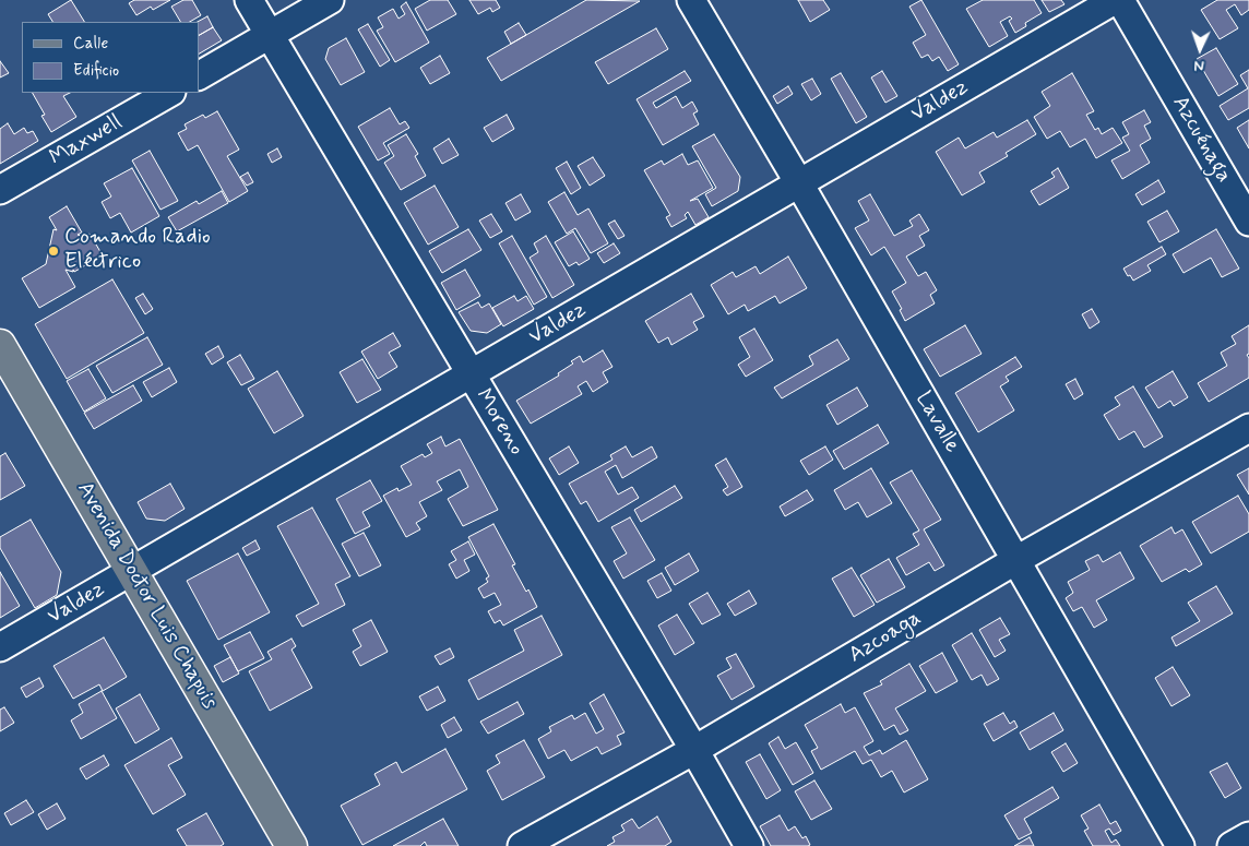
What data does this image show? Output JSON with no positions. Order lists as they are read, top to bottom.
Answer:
{
  "streets": {
    "main road": ["Avenida Doctor Luis Chapuis"],
    "street": [
      "Valdez",
      "Azcuénaga",
      "Maxwell",
      "Moreno",
      "Lavalle",
      "Azcoaga"
    ]
  },
  "crossings": [
    ["Valdez", "Moreno"],
    ["Valdez", "Lavalle"],
    ["Valdez", "Avenida Doctor Luis Chapuis"],
    ["Moreno", "Azcoaga"],
    ["Lavalle", "Azcoaga"]
  ],
  "places": ["Comando Radio Eléctrico"],
  "legend": ["Calle", "Edificio"],
  "north": "bottom"
}
